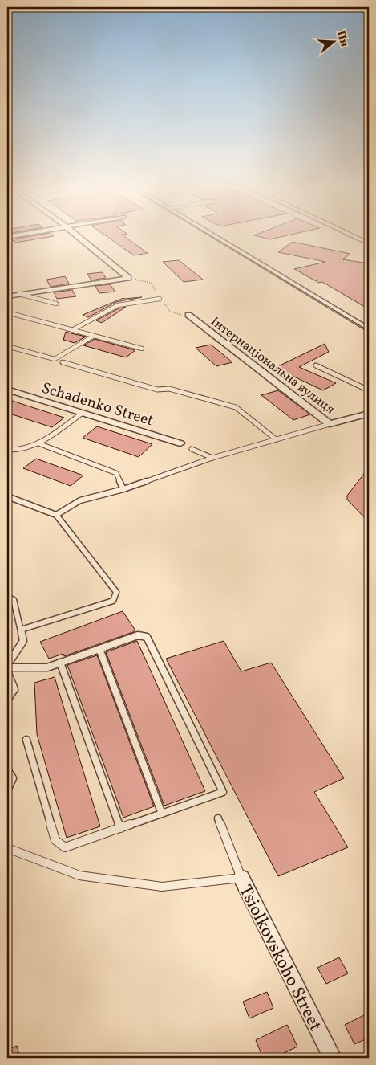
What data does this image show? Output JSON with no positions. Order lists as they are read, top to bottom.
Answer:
{
  "streets": {
    "street": ["Інтернаціональна вулиця", "Schadenko Street", "Tsiolkovskoho Street"]
  },
  "north": "right"
}
